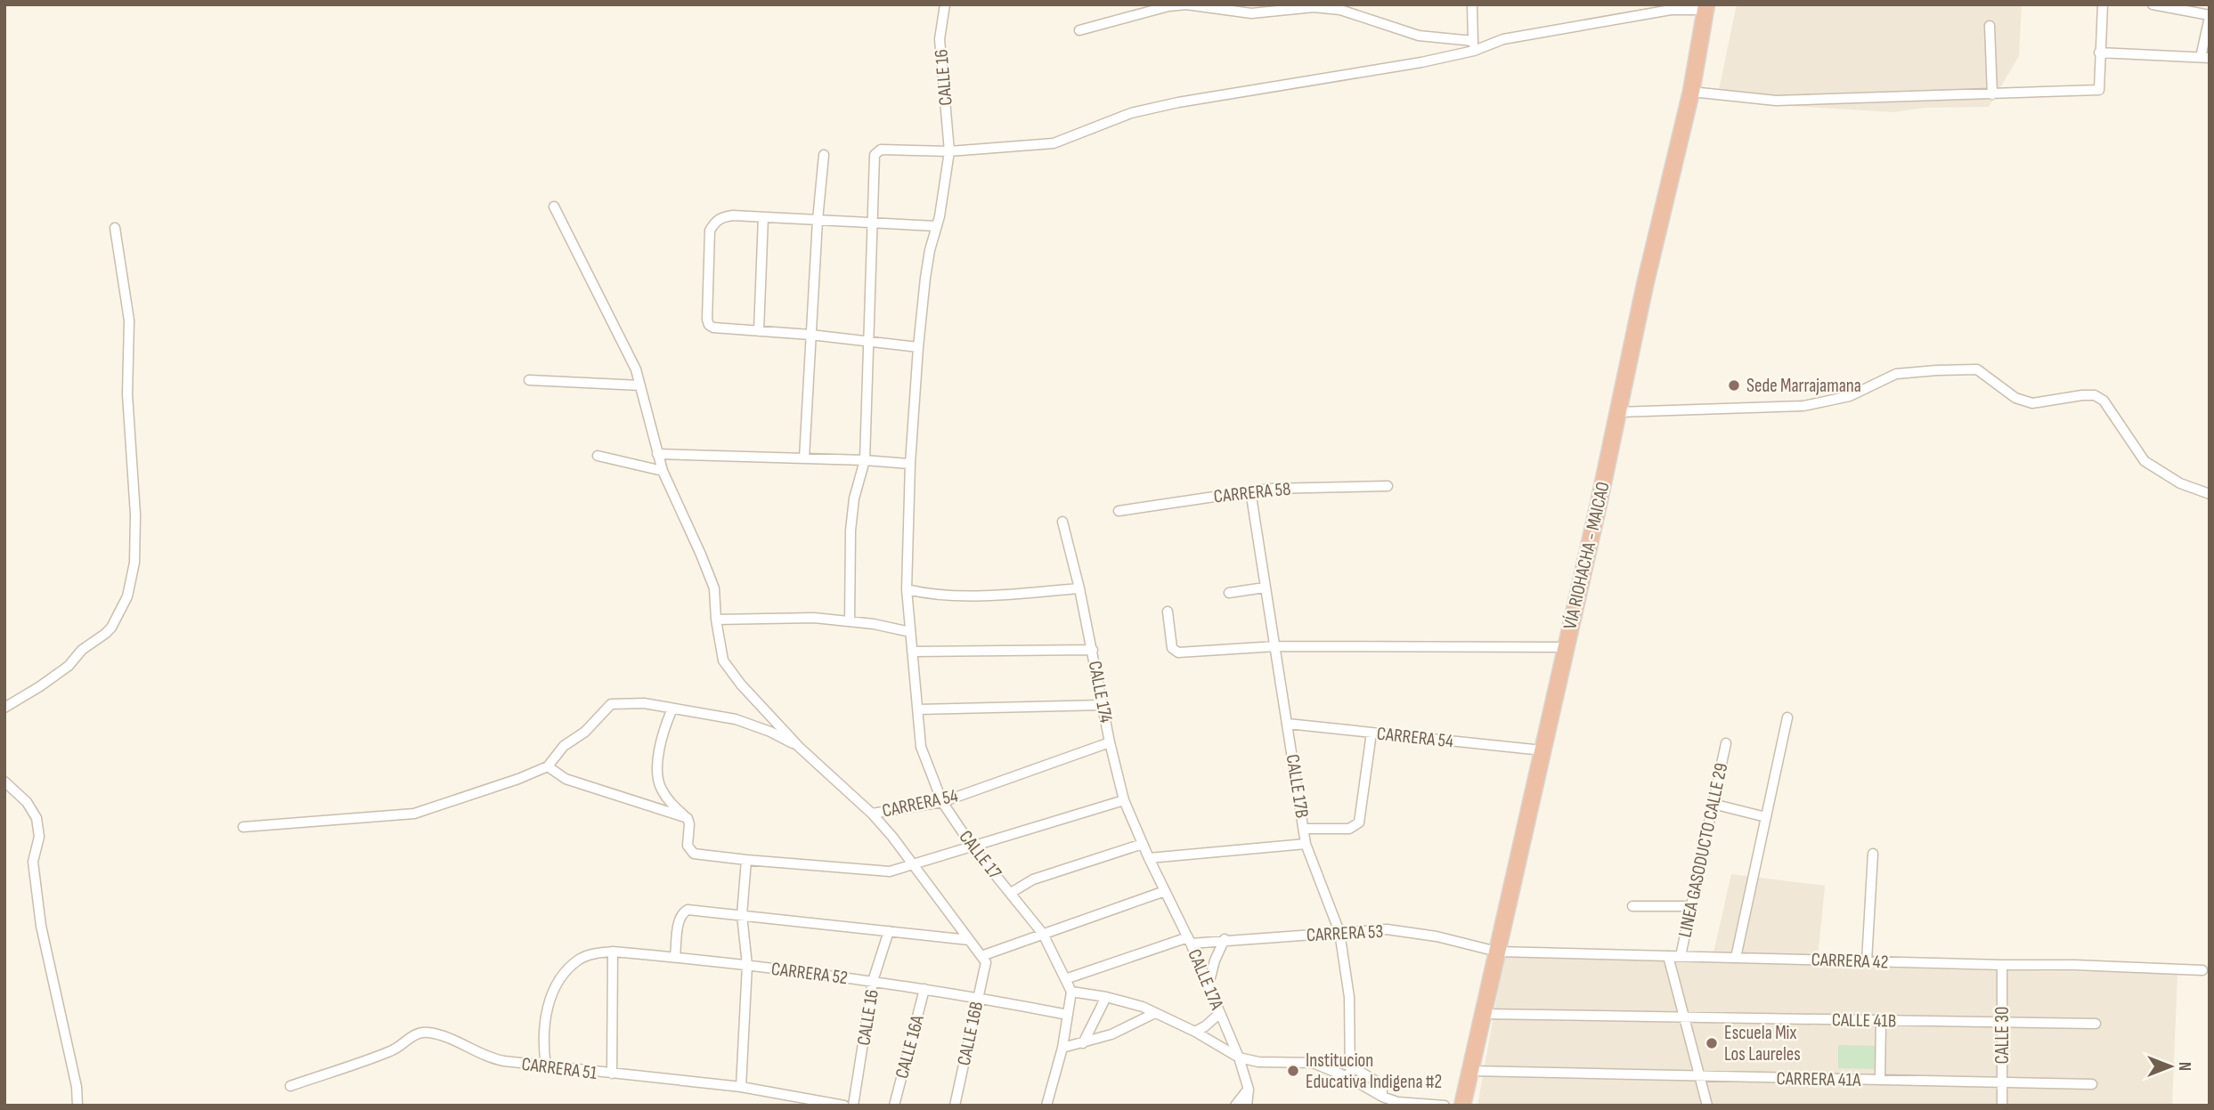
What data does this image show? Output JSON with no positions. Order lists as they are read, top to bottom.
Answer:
{
  "streets": {
    "highway": ["VÍA RIOHACHA - MAICAO"],
    "street": [
      "CALLE 16",
      "CARRERA 58",
      "CALLE 174",
      "CARRERA 54",
      "CALLE 17B",
      "LINEA GASODUCTO CALLE 29",
      "CALLE 17",
      "CARRERA 53",
      "CARRERA 42",
      "CARRERA 52",
      "CALLE 17A",
      "CALLE 41B",
      "CALLE 16B",
      "CALLE 30",
      "CALLE 16A",
      "CARRERA 51",
      "CARRERA 41A"
    ]
  },
  "crossings": [
    ["CALLE 16", "CALLE 17"],
    ["CALLE 16", "CARRERA 52"],
    ["CARRERA 58", "CALLE 17B"],
    ["VÍA RIOHACHA - MAICAO", "CARRERA 54"],
    ["VÍA RIOHACHA - MAICAO", "CARRERA 53"],
    ["VÍA RIOHACHA - MAICAO", "CARRERA 42"],
    ["VÍA RIOHACHA - MAICAO", "CALLE 41B"],
    ["VÍA RIOHACHA - MAICAO", "CARRERA 41A"],
    ["CALLE 174", "CARRERA 54"],
    ["CALLE 174", "CALLE 17A"],
    ["CARRERA 54", "CALLE 17B"],
    ["CARRERA 54", "CALLE 17"],
    ["CALLE 17B", "CARRERA 53"],
    ["LINEA GASODUCTO CALLE 29", "CARRERA 42"],
    ["CALLE 17", "CARRERA 53"],
    ["CARRERA 53", "CARRERA 42"],
    ["CARRERA 53", "CALLE 17A"],
    ["CARRERA 42", "CALLE 30"],
    ["CARRERA 52", "CALLE 16B"],
    ["CARRERA 52", "CALLE 16A"],
    ["CARRERA 52", "CARRERA 51"],
    ["CALLE 41B", "CALLE 30"],
    ["CALLE 30", "CARRERA 41A"]
  ],
  "places": ["Sede Marrajamana", "Escuela Mix Los Laureles", "Institucion Educativa Indigena #2"],
  "north": "right"
}
